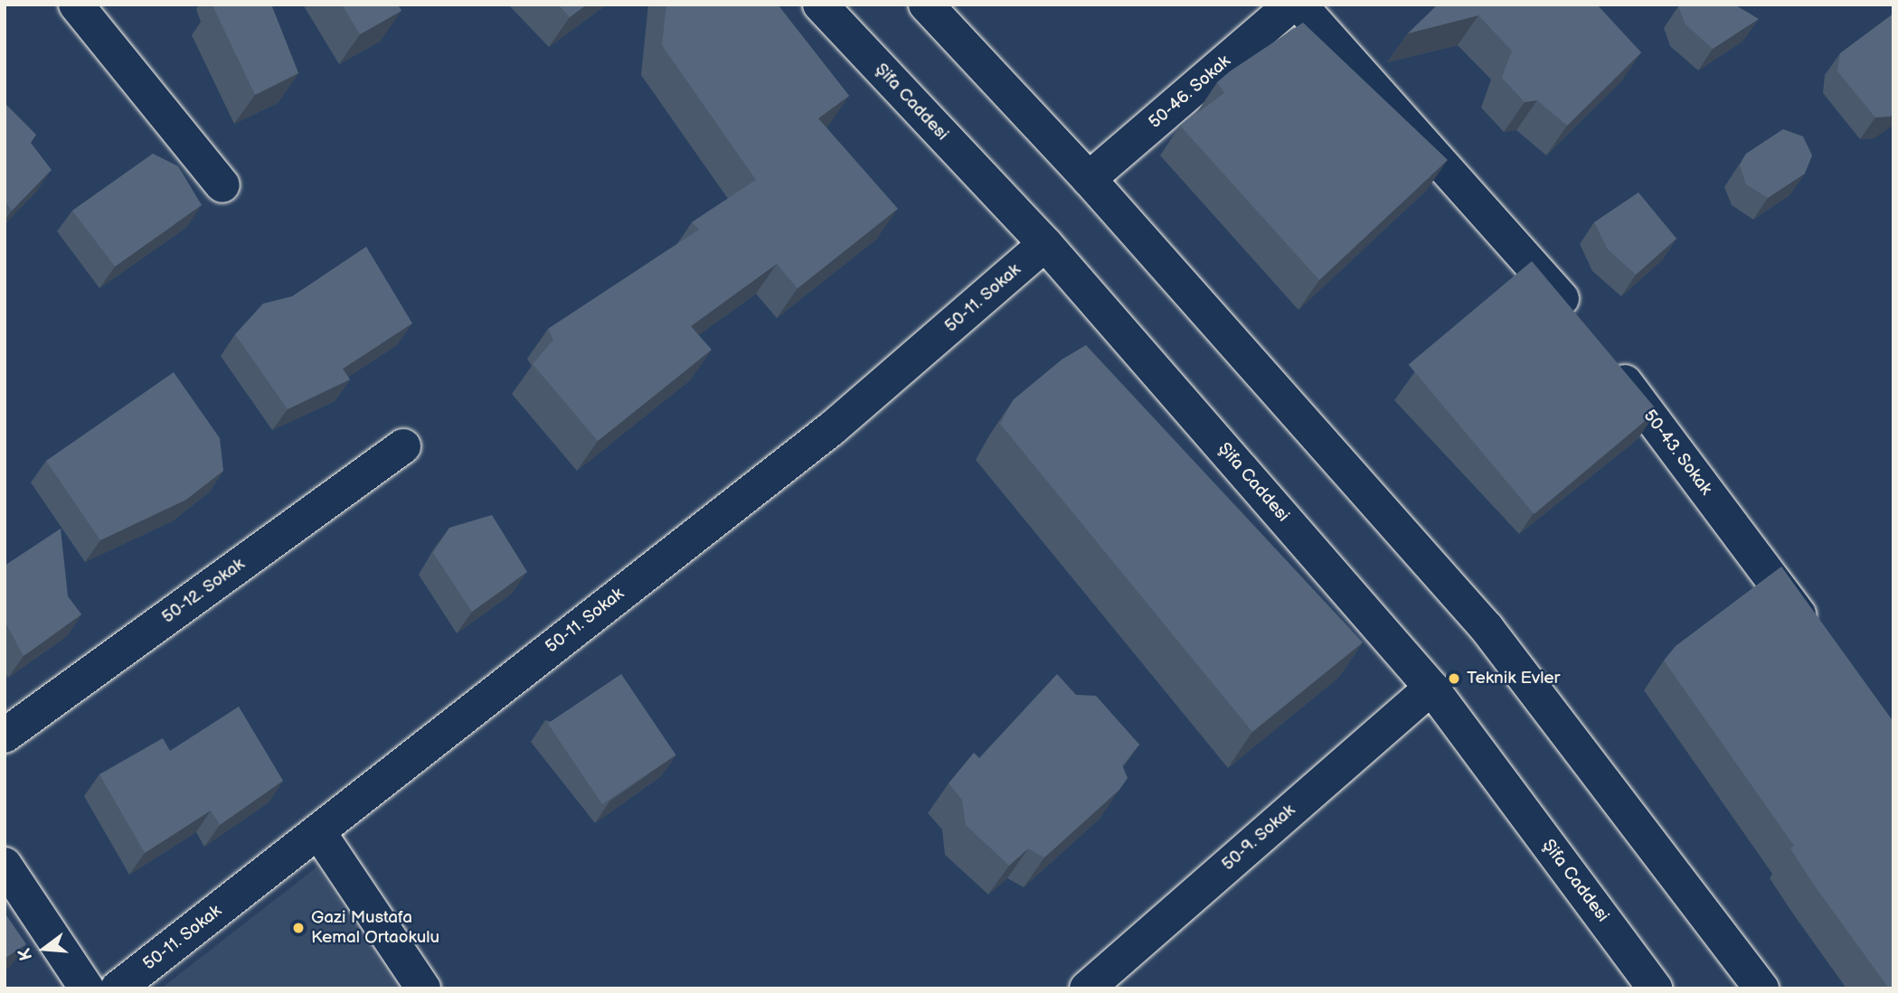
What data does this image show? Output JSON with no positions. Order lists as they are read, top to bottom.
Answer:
{
  "streets": {
    "street": [
      "50-46. Sokak",
      "Şifa Caddesi",
      "50-11. Sokak",
      "50-43. Sokak",
      "50-12. Sokak",
      "50-9. Sokak"
    ]
  },
  "crossings": [
    ["Şifa Caddesi", "50-11. Sokak"],
    ["Şifa Caddesi", "50-9. Sokak"]
  ],
  "places": ["Teknik Evler", "Gazi Mustafa Kemal Ortaokulu"],
  "north": "left"
}
